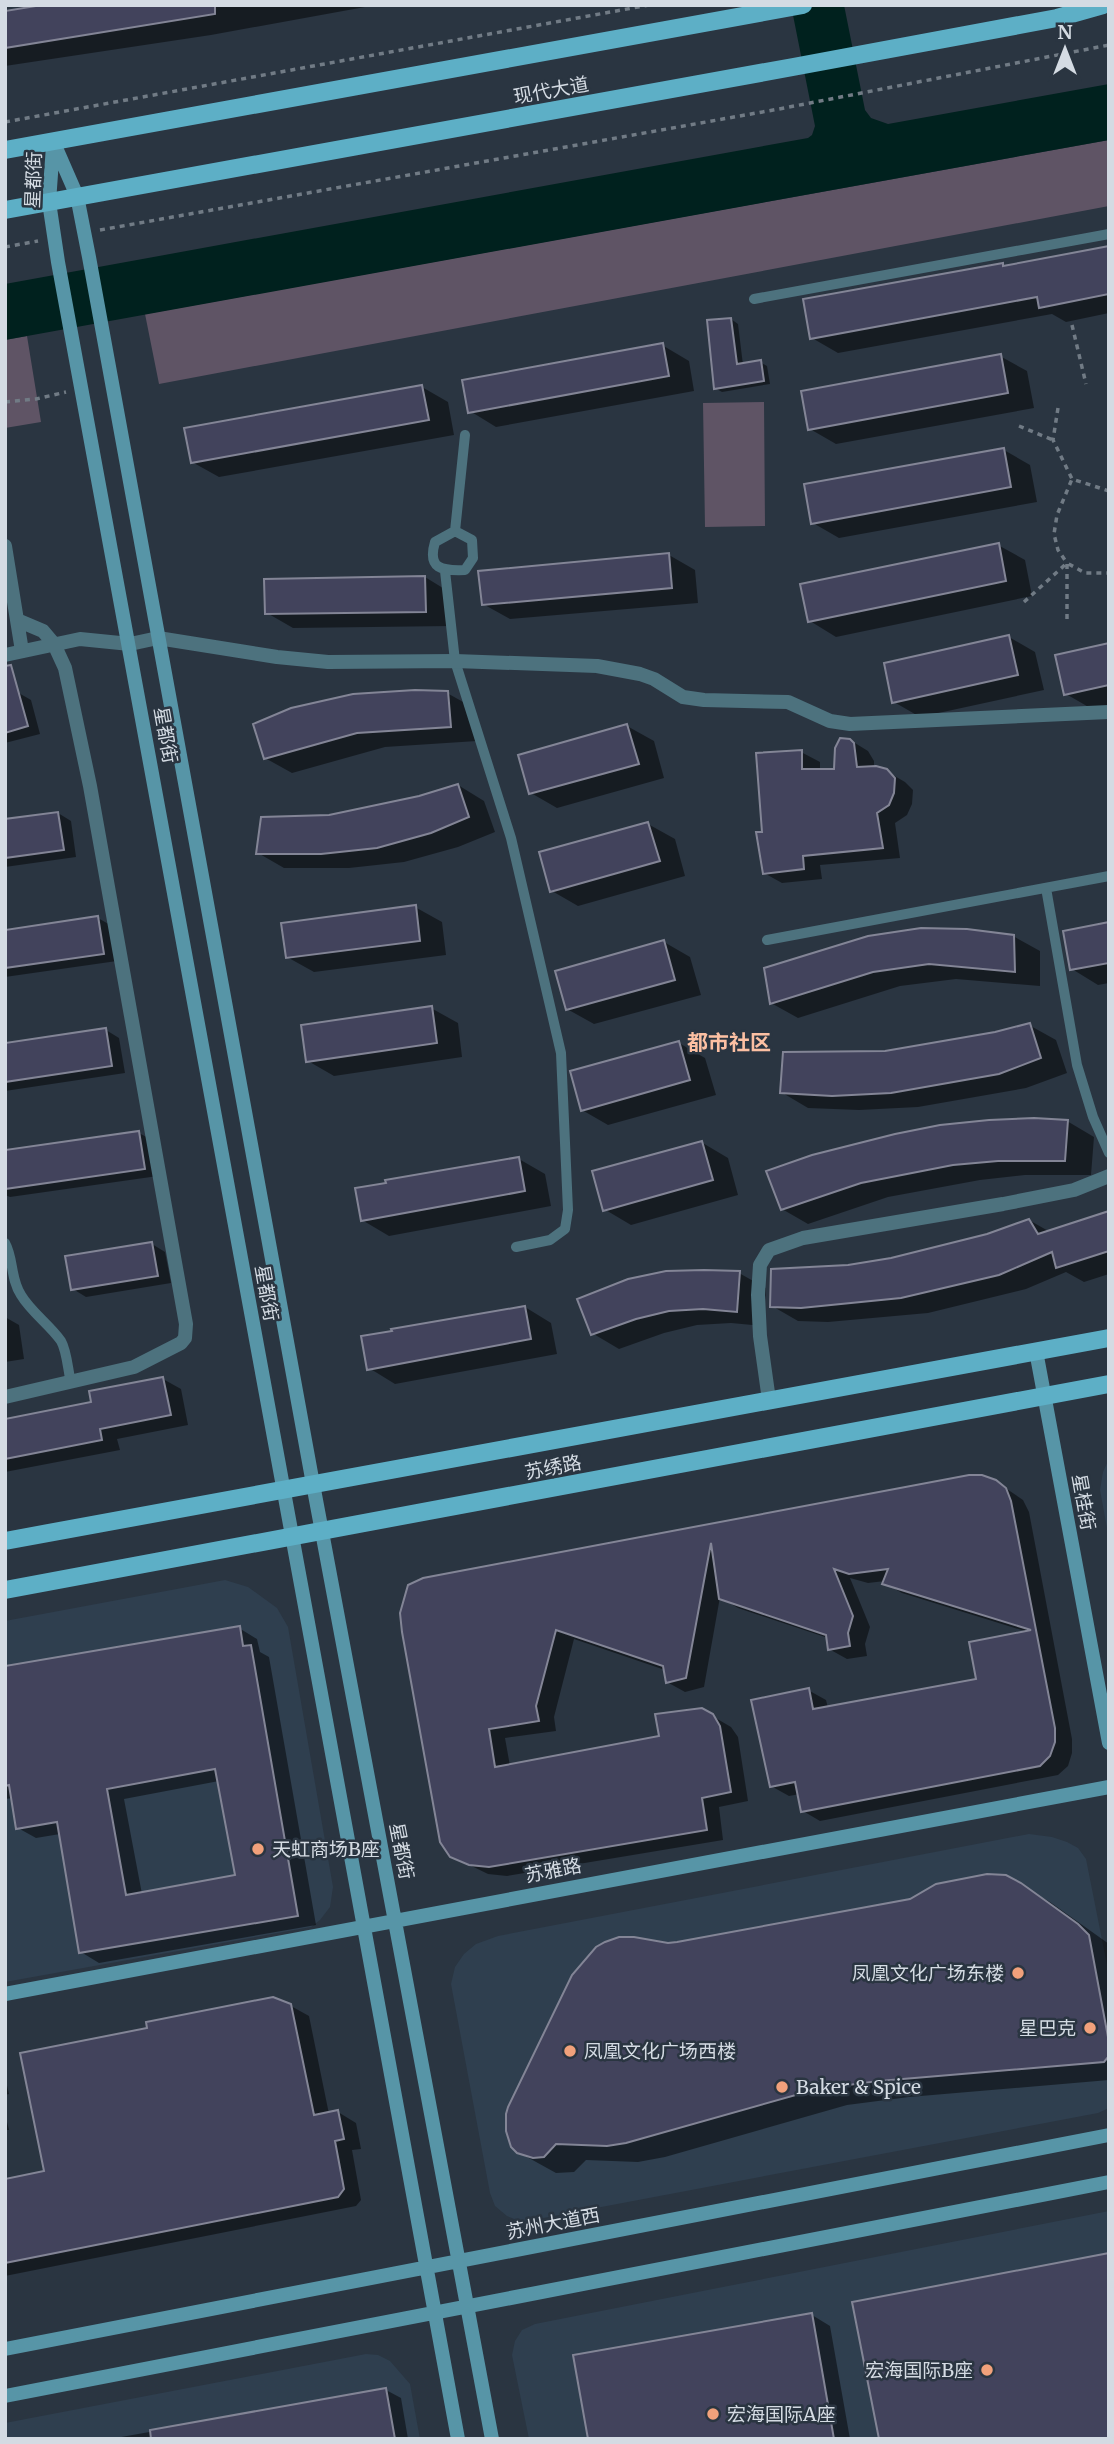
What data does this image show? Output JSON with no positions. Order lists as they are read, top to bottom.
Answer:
{
  "streets": {
    "main road": [
      "现代大道",
      "星都街",
      "苏绣路",
      "星桂街",
      "苏雅路",
      "苏州大道西"
    ]
  },
  "crossings": [
    ["现代大道", "星都街"],
    ["星都街", "苏绣路"],
    ["星都街", "苏雅路"],
    ["星都街", "苏州大道西"],
    ["苏绣路", "星桂街"]
  ],
  "districts": ["都市社区"],
  "places": [
    "天虹商场B座",
    "凤凰文化广场东楼",
    "星巴克",
    "凤凰文化广场西楼",
    "Baker & Spice",
    "宏海国际B座",
    "宏海国际A座"
  ],
  "north": "top"
}
